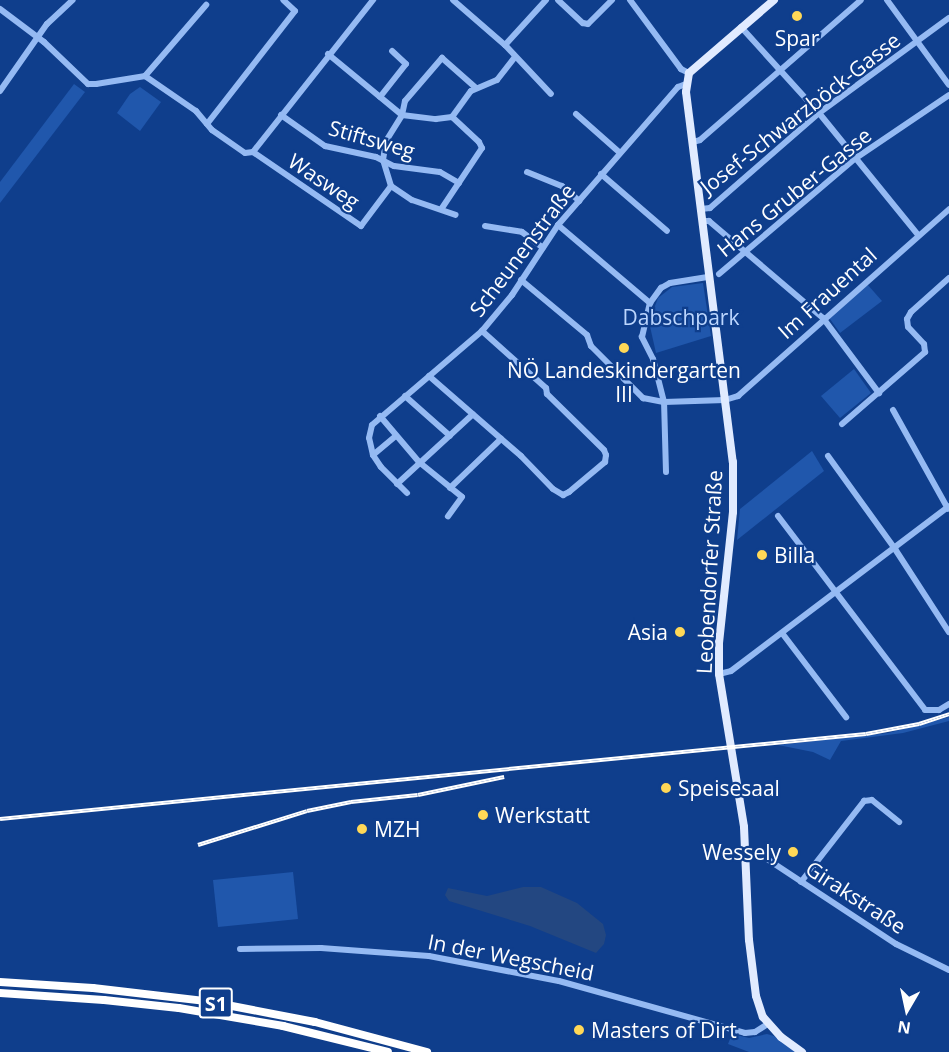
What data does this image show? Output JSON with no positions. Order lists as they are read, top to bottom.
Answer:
{
  "streets": {
    "highway": ["S1"],
    "main road": ["Leobendorfer Straße"],
    "street": [
      "Josef-Schwarzböck-Gasse",
      "Stiftsweg",
      "Wasweg",
      "Hans Gruber-Gasse",
      "Scheunenstraße",
      "Im Frauental",
      "Girakstraße",
      "In der Wegscheid"
    ]
  },
  "crossings": [
    ["Josef-Schwarzböck-Gasse", "Leobendorfer Straße"],
    ["Stiftsweg", "Wasweg"],
    ["Scheunenstraße", "Leobendorfer Straße"],
    ["Im Frauental", "Leobendorfer Straße"],
    ["Leobendorfer Straße", "Girakstraße"],
    ["Leobendorfer Straße", "In der Wegscheid"]
  ],
  "parks": ["Dabschpark"],
  "places": [
    "Spar",
    "NÖ Landeskindergarten III",
    "Billa",
    "Asia",
    "Speisesaal",
    "Werkstatt",
    "MZH",
    "Wessely",
    "Masters of Dirt"
  ],
  "north": "bottom"
}
